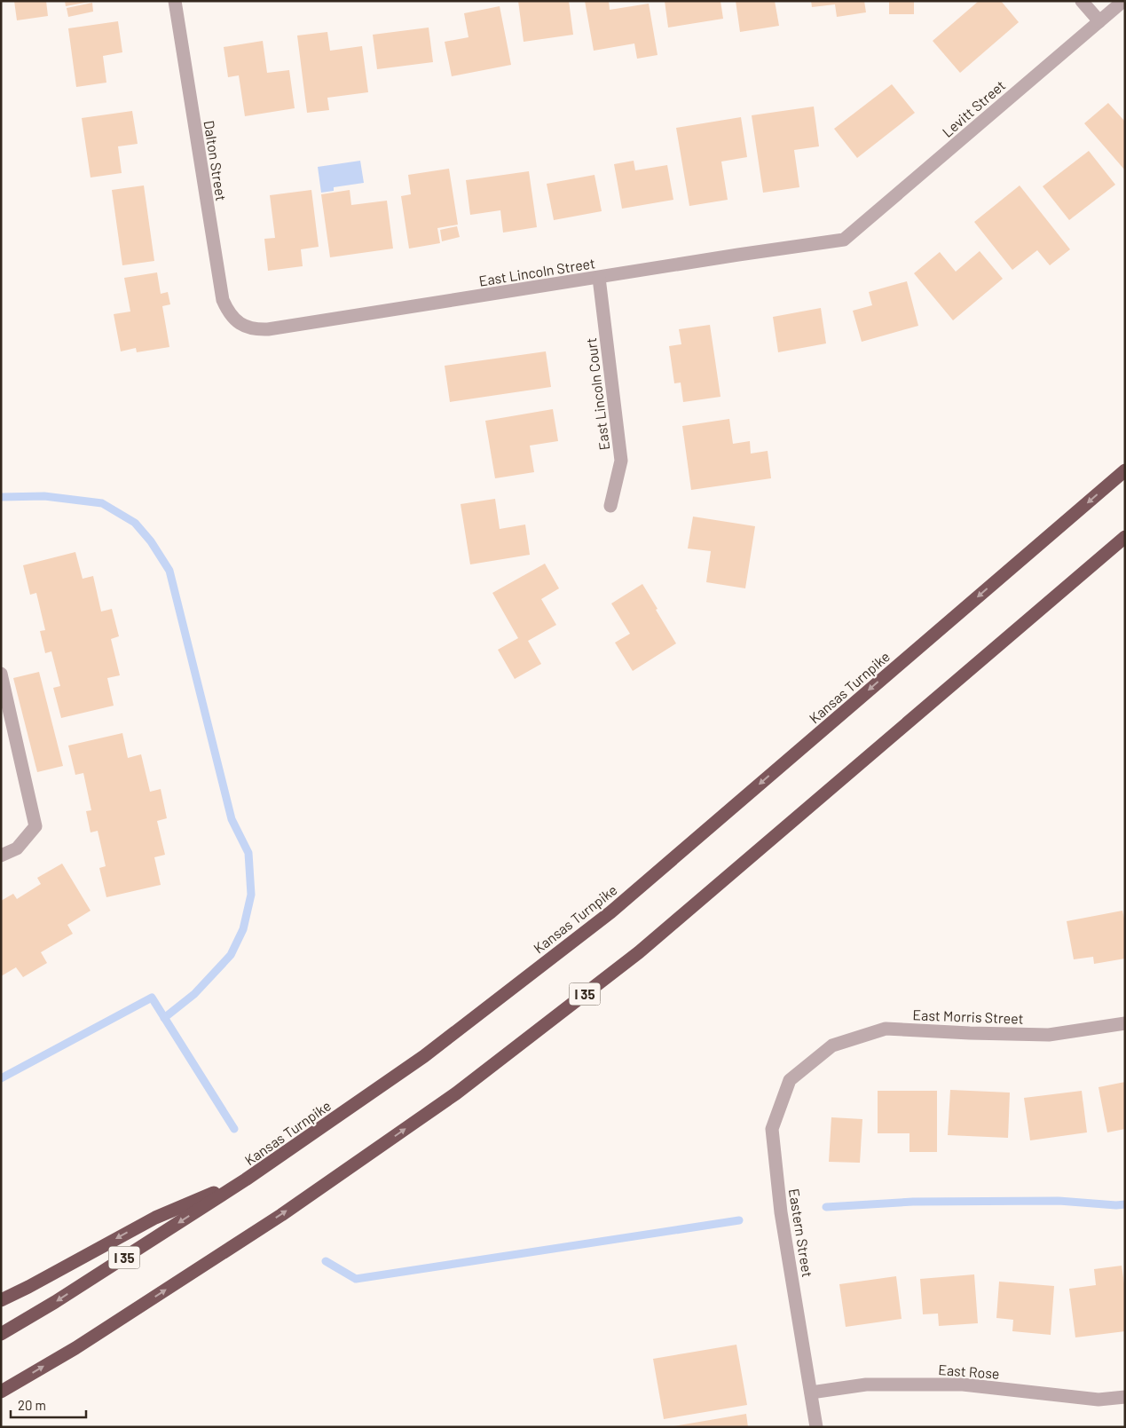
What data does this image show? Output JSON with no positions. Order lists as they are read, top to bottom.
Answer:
{
  "streets": {
    "highway": ["Kansas Turnpike", "I 35"],
    "street": [
      "Levitt Street",
      "Dalton Street",
      "East Lincoln Street",
      "East Lincoln Court",
      "East Morris Street",
      "Eastern Street",
      "East Rose"
    ]
  },
  "crossings": [
    ["Levitt Street", "East Lincoln Street"],
    ["Dalton Street", "East Lincoln Street"],
    ["East Lincoln Street", "East Lincoln Court"],
    ["East Morris Street", "Eastern Street"],
    ["Eastern Street", "East Rose"]
  ],
  "scale_bar": "20 m"
}
